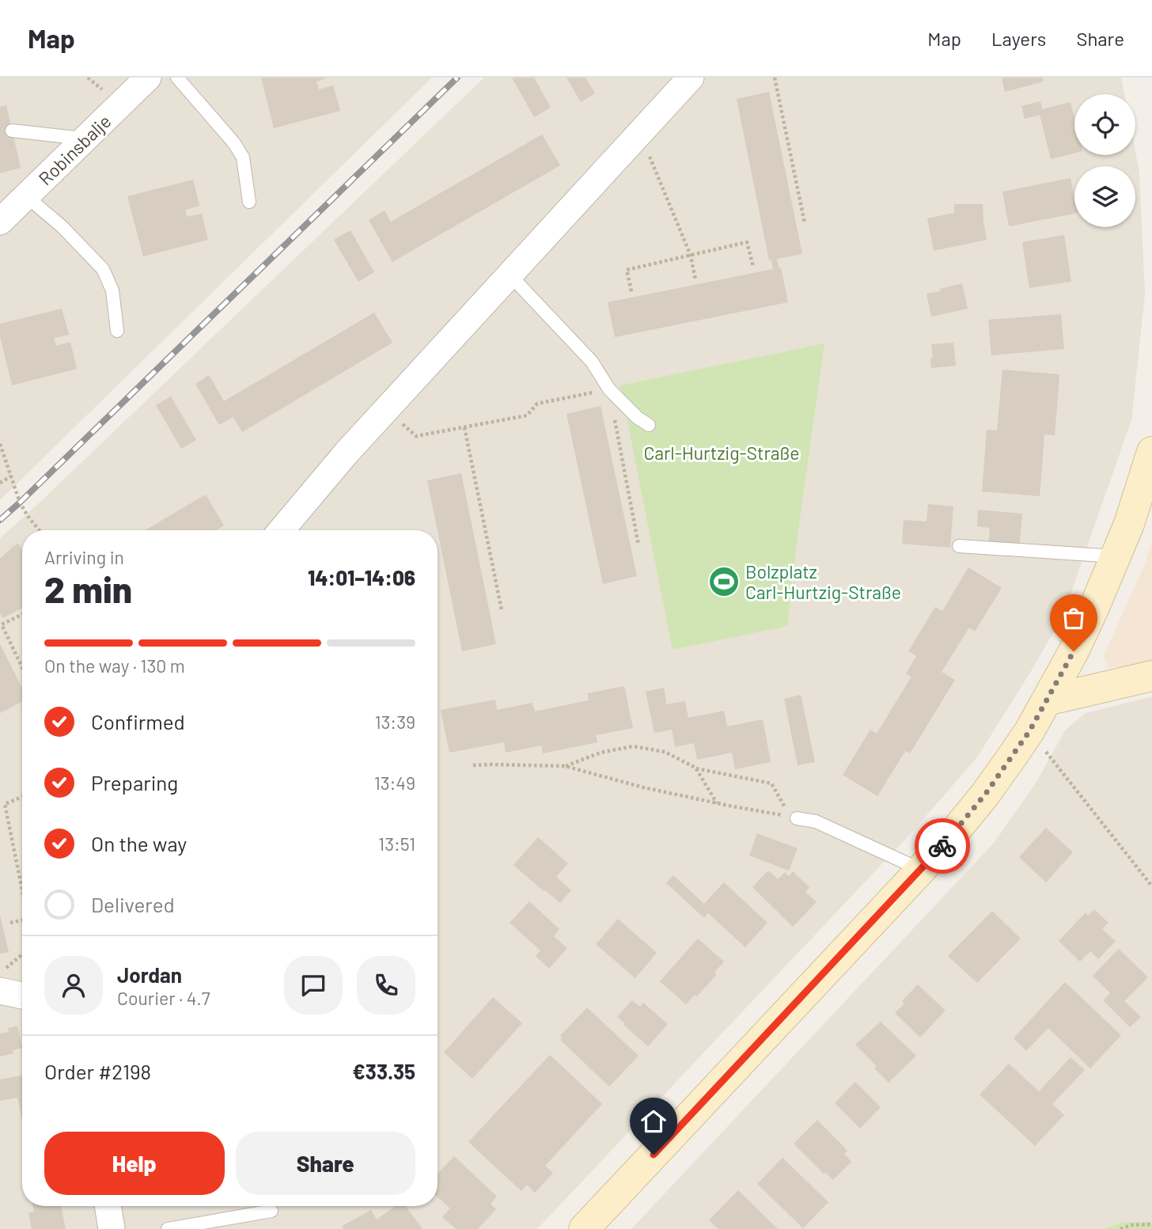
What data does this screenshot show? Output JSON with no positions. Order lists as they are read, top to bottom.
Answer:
{
  "streets": {
    "street": ["Robinsbalje"]
  },
  "parks": ["Carl-Hurtzig-Straße"],
  "places": {
    "sports": ["Bolzplatz Carl-Hurtzig-Straße"]
  },
  "page": {
    "header": "Map",
    "nav": ["Map", "Layers", "Share"],
    "heading": ["2 min", "Arriving in", "14:01–14:06"],
    "panel": [
      "Jordan",
      "Courier · 4.7",
      "Order #2198",
      "€33.35"
    ],
    "bar": "On the way · 130 m",
    "list": [
      ["Confirmed", "13:39"],
      ["Preparing", "13:49"],
      ["On the way", "13:51"],
      "Delivered"
    ],
    "buttons": ["Help", "Share"]
  }
}
